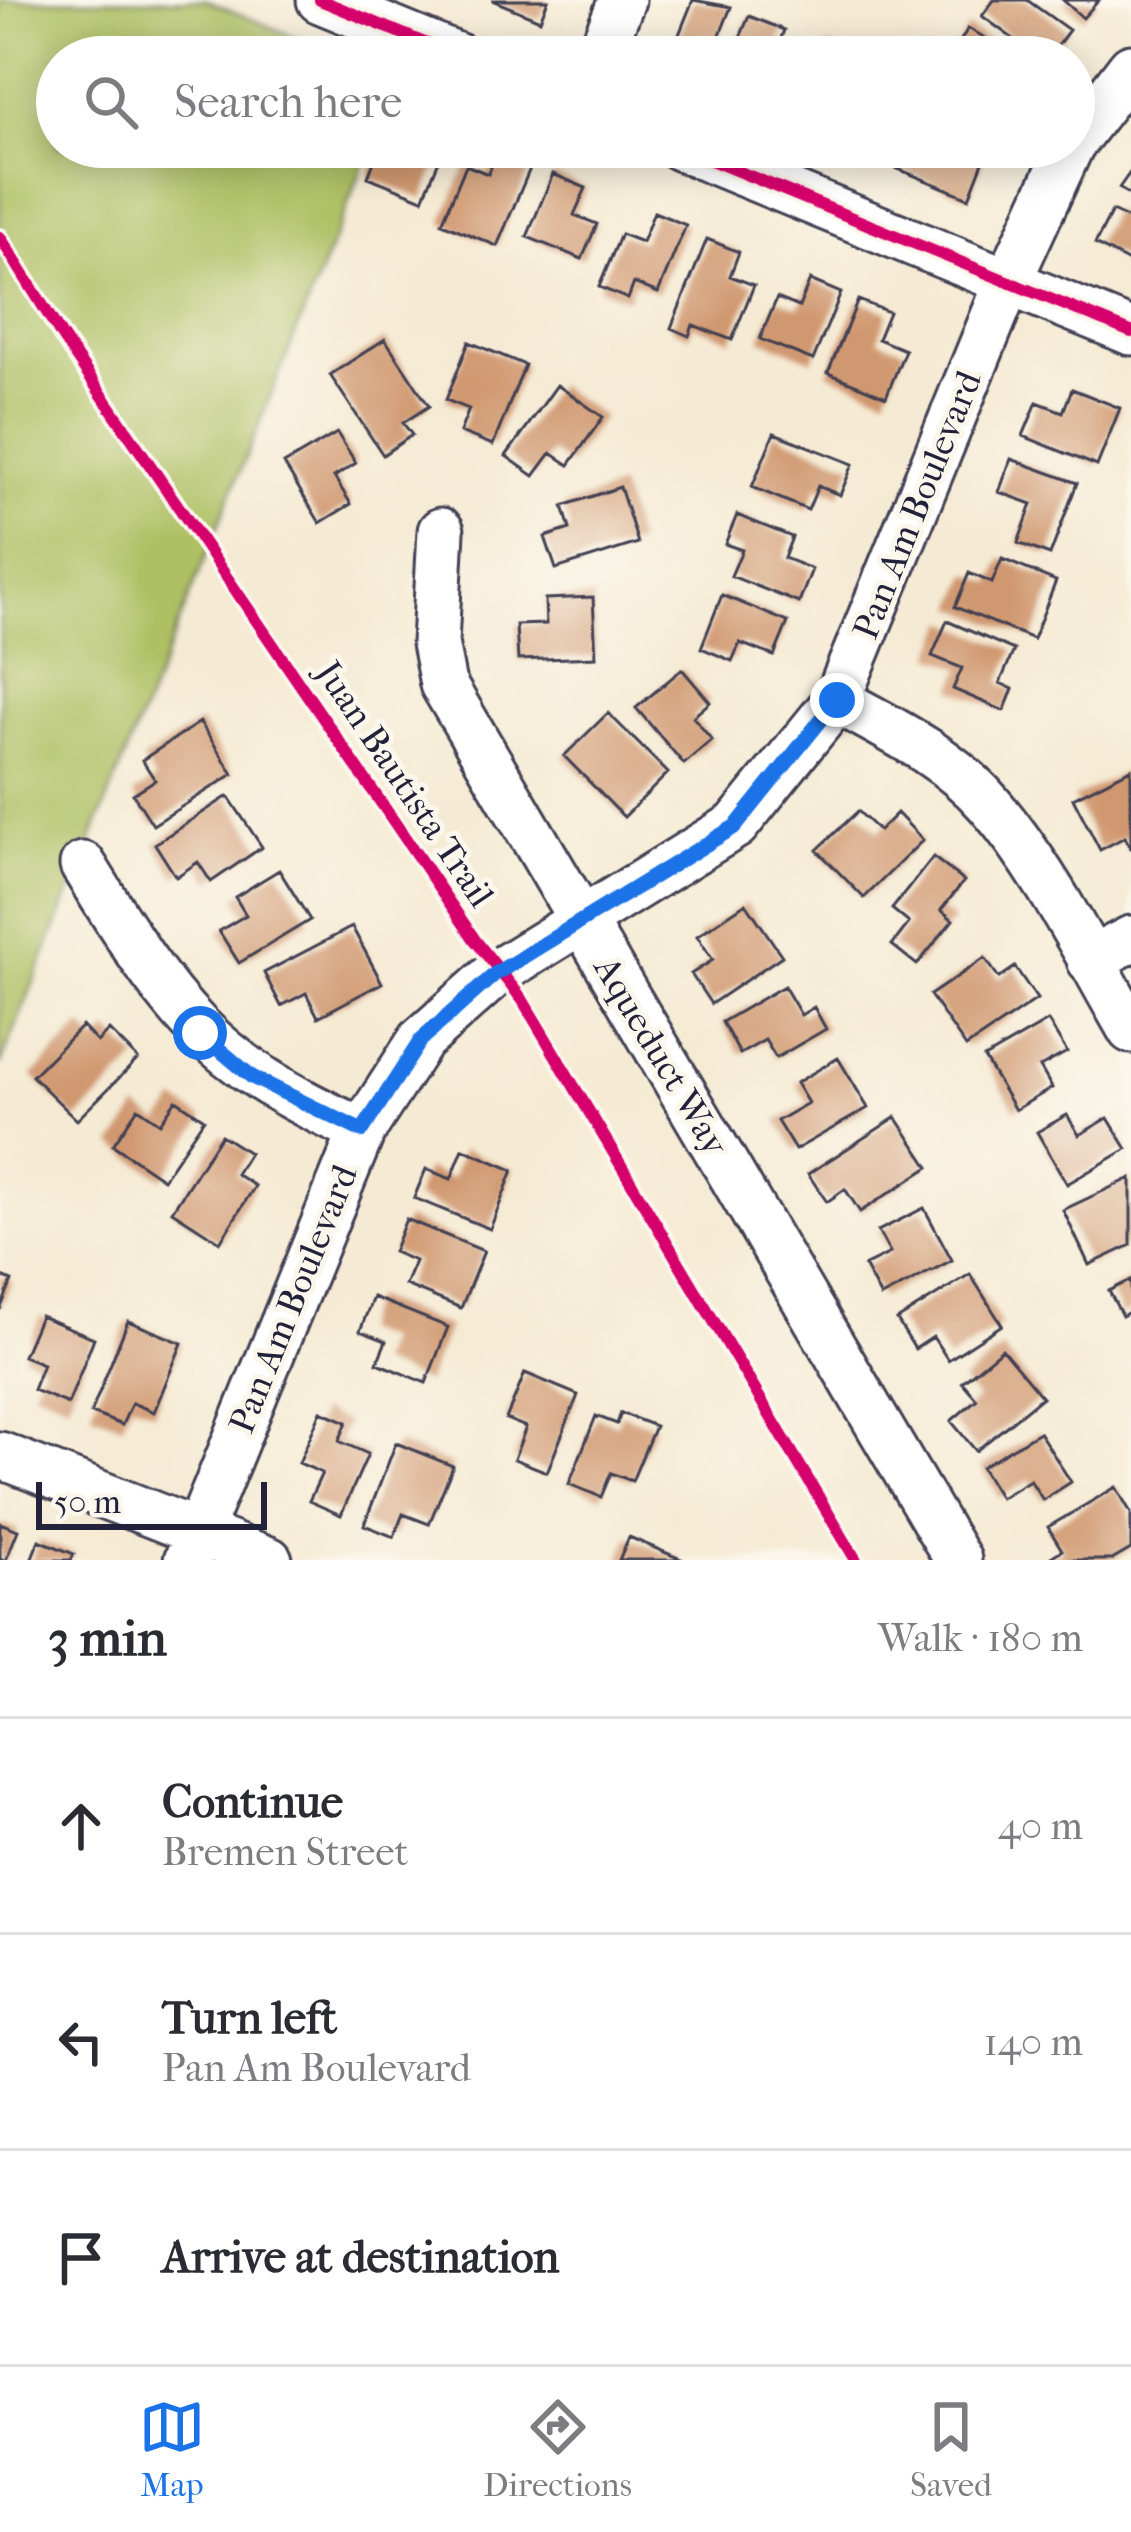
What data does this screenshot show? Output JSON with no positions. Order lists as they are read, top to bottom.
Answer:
{
  "streets": {
    "street": ["Pan Am Boulevard", "Aqueduct Way"],
    "cycle path": ["Juan Bautista Trail"]
  },
  "crossings": [
    ["Pan Am Boulevard", "Aqueduct Way"]
  ],
  "scale_bar": "50 m",
  "page": {
    "search": "Search here",
    "scale": "50 m",
    "heading": ["3 min", "Walk · 180 m"],
    "list": [
      ["Continue", "Bremen Street", "40 m"],
      ["Turn left", "Pan Am Boulevard", "140 m"],
      "Arrive at destination"
    ],
    "nav": ["Map", "Directions", "Saved"]
  }
}
